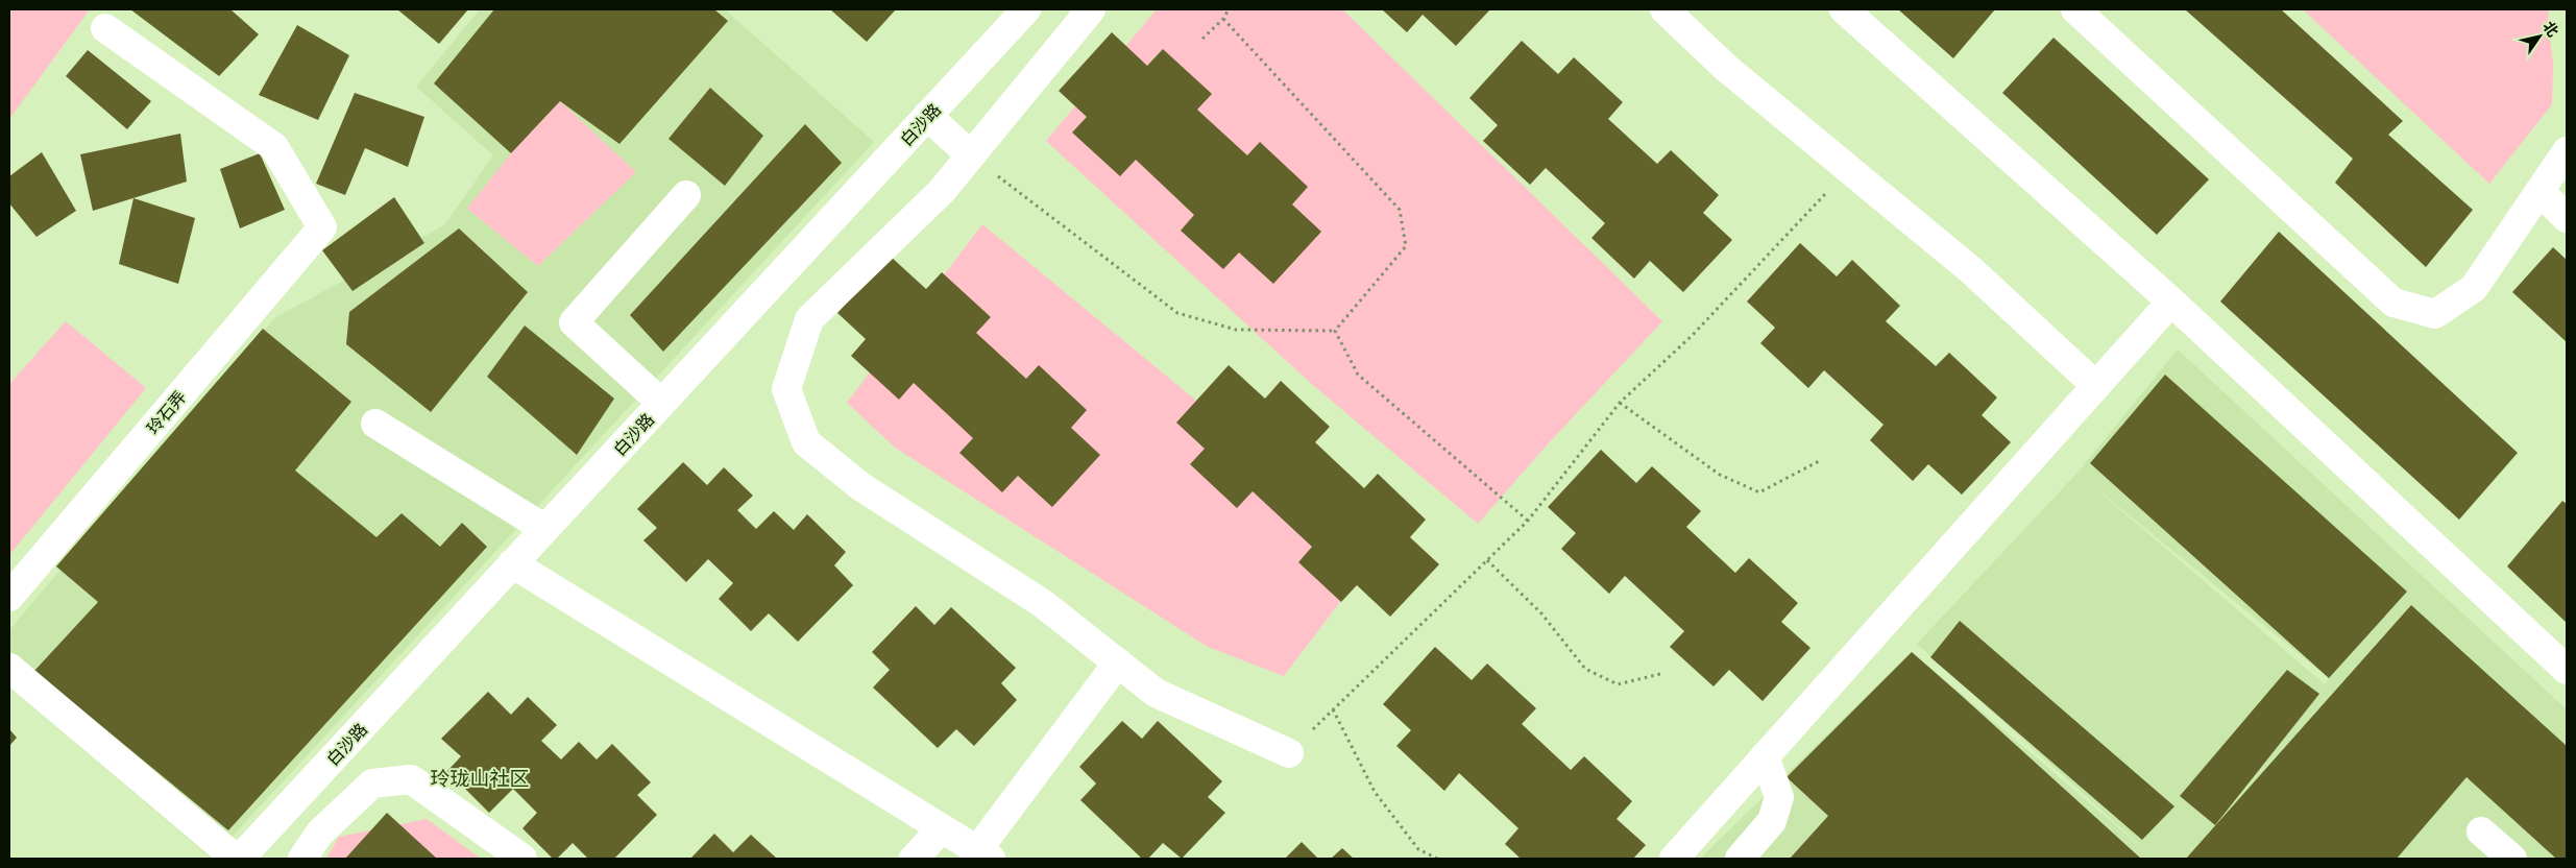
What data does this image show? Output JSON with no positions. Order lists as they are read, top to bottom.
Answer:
{
  "streets": {
    "street": ["白沙路", "玲石弄"]
  },
  "districts": ["玲珑山社区"],
  "north": "top right"
}
